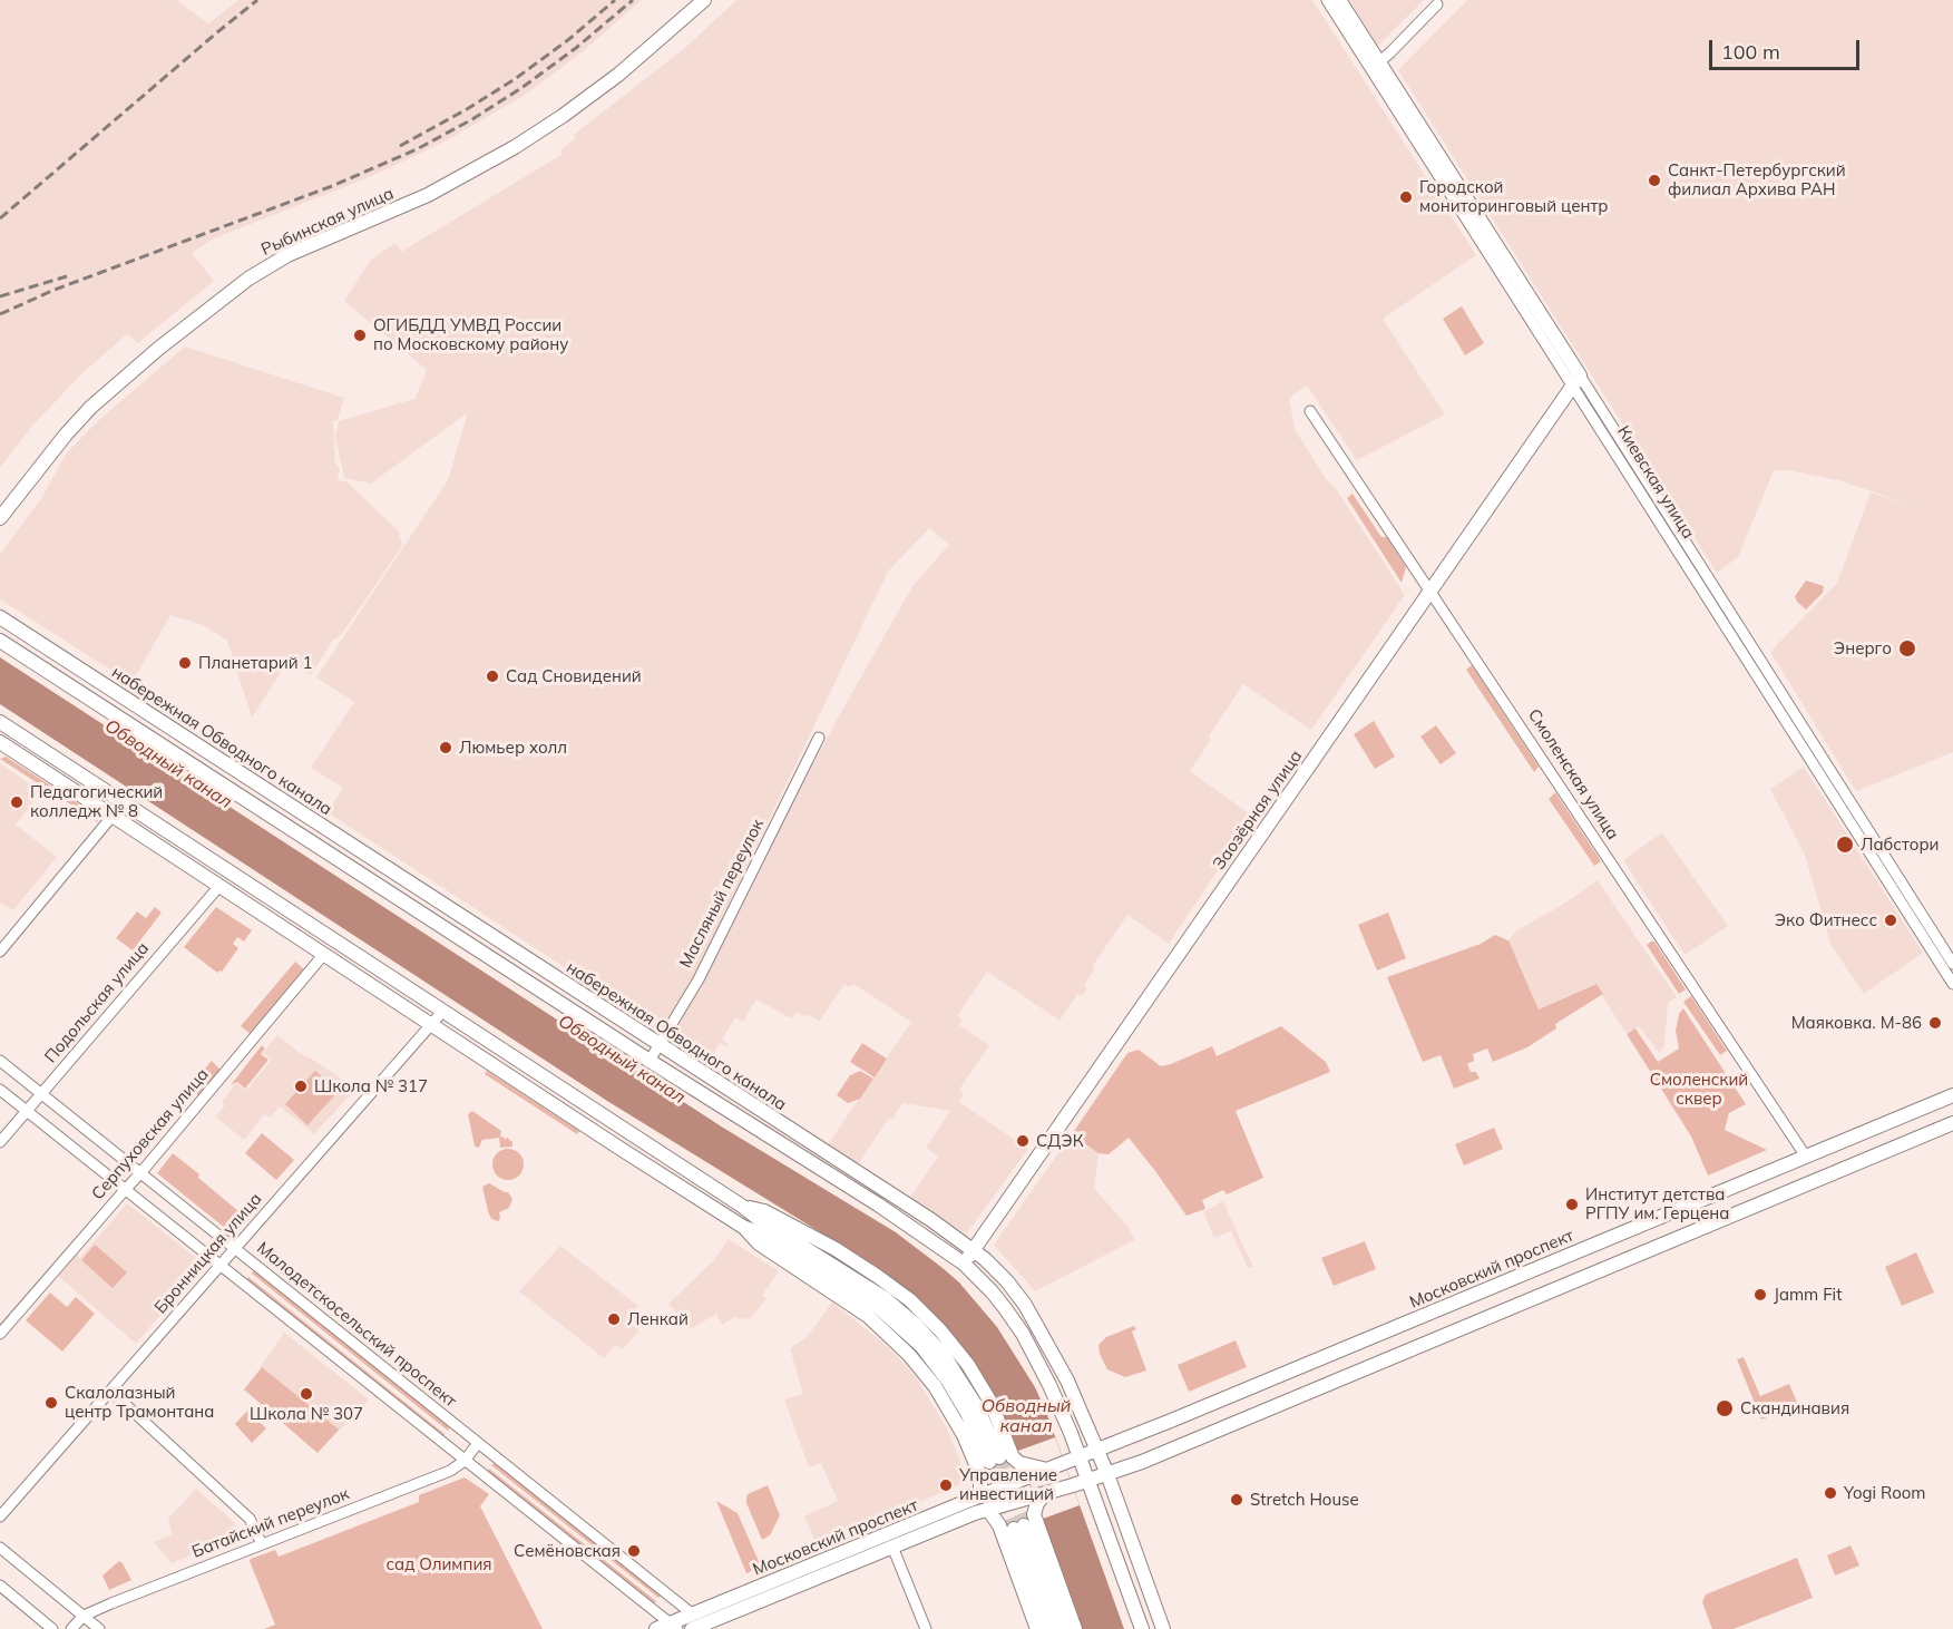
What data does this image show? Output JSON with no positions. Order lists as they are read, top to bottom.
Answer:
{
  "streets": {
    "main road": [
      "Рыбинская улица",
      "Киевская улица",
      "набережная Обводного канала",
      "Заозёрная улица",
      "Московский проспект"
    ],
    "street": [
      "Смоленская улица",
      "Масляный переулок",
      "Подольская улица",
      "Серпуховская улица",
      "Бронницкая улица",
      "Малодетскосельский проспект",
      "Батайский переулок"
    ]
  },
  "crossings": [
    ["Киевская улица", "Заозёрная улица"],
    ["набережная Обводного канала", "Заозёрная улица"],
    ["набережная Обводного канала", "Масляный переулок"],
    ["набережная Обводного канала", "Московский проспект"],
    ["Смоленская улица", "Заозёрная улица"],
    ["Смоленская улица", "Московский проспект"],
    ["Подольская улица", "Малодетскосельский проспект"],
    ["Серпуховская улица", "Малодетскосельский проспект"],
    ["Бронницкая улица", "Малодетскосельский проспект"],
    ["Московский проспект", "Малодетскосельский проспект"],
    ["Малодетскосельский проспект", "Батайский переулок"]
  ],
  "water": ["Обводный канал"],
  "parks": ["Смоленский сквер", "сад Олимпия"],
  "places": [
    "Санкт-Петербургский филиал Архива РАН",
    "Городской мониторинговый центр",
    "ОГИБДД УМВД России по Московскому району",
    "Энерго",
    "Планетарий 1",
    "Сад Сновидений",
    "Люмьер холл",
    "Педагогический колледж № 8",
    "Лабстори",
    "Эко Фитнесс",
    "Маяковка. М-86",
    "Школа № 317",
    "СДЭК",
    "Институт детства РГПУ им. Герцена",
    "Jamm Fit",
    "Ленкай",
    "Школа № 307",
    "Скалолазный центр Трамонтана",
    "Скандинавия",
    "Управление инвестиций",
    "Yogi Room",
    "Stretch House",
    "Семёновская"
  ],
  "scale_bar": "100 m"
}
